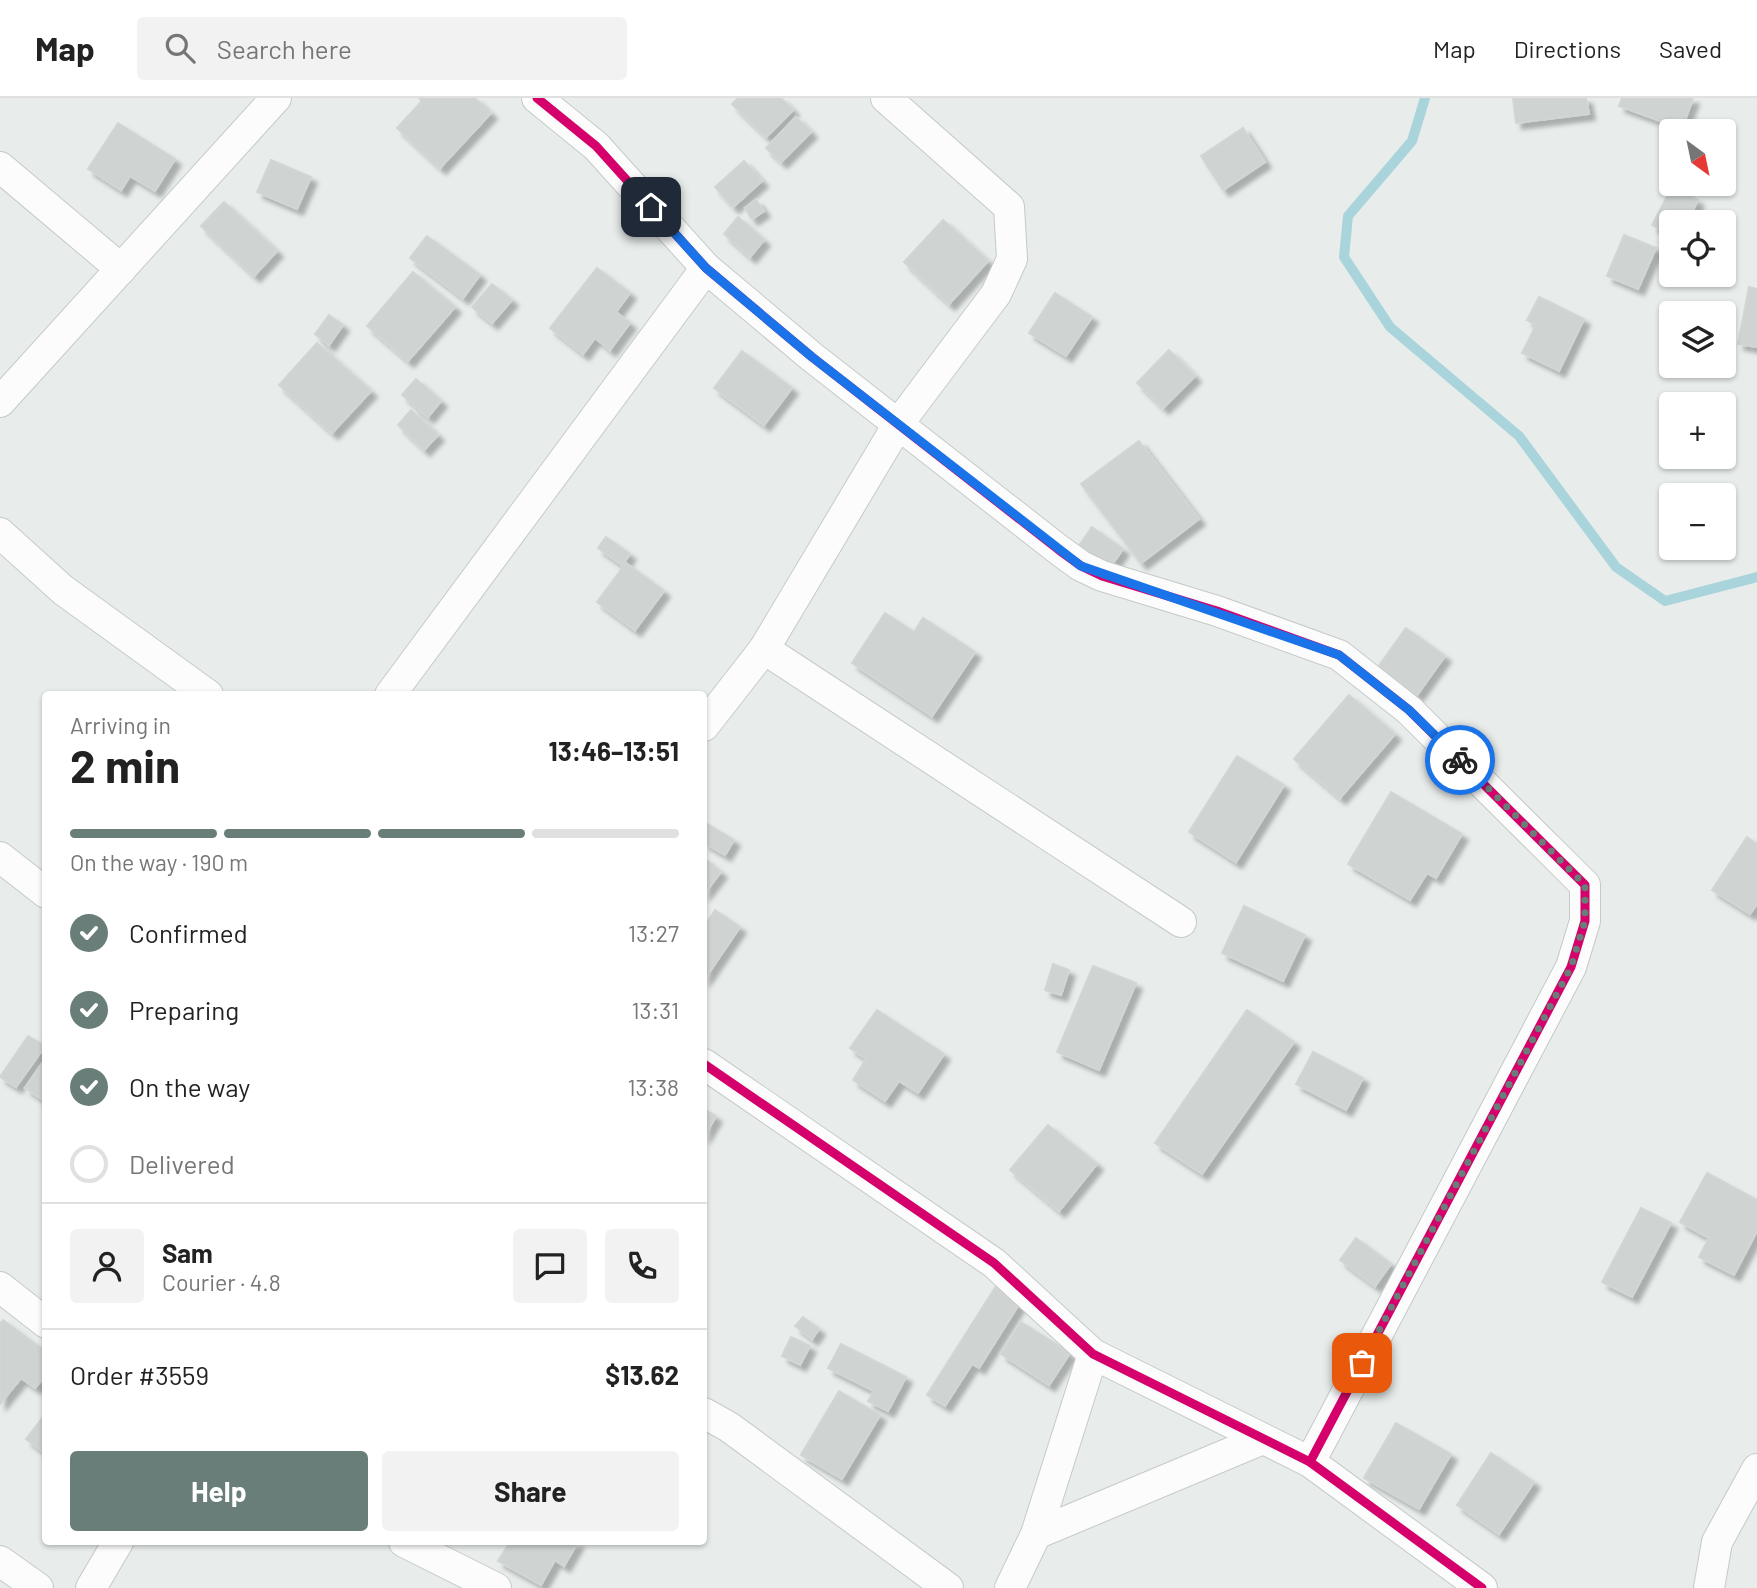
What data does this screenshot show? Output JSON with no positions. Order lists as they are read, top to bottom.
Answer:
{
  "north": "bottom right",
  "page": {
    "header": "Map",
    "search": "Search here",
    "nav": ["Map", "Directions", "Saved"],
    "map_buttons": ["+", "−"],
    "heading": ["2 min", "Arriving in", "13:46–13:51"],
    "panel": [
      "Sam",
      "Courier · 4.8",
      "Order #3559",
      "$13.62"
    ],
    "bar": "On the way · 190 m",
    "list": [
      ["Confirmed", "13:27"],
      ["Preparing", "13:31"],
      ["On the way", "13:38"],
      "Delivered"
    ],
    "buttons": ["Help", "Share"]
  }
}
